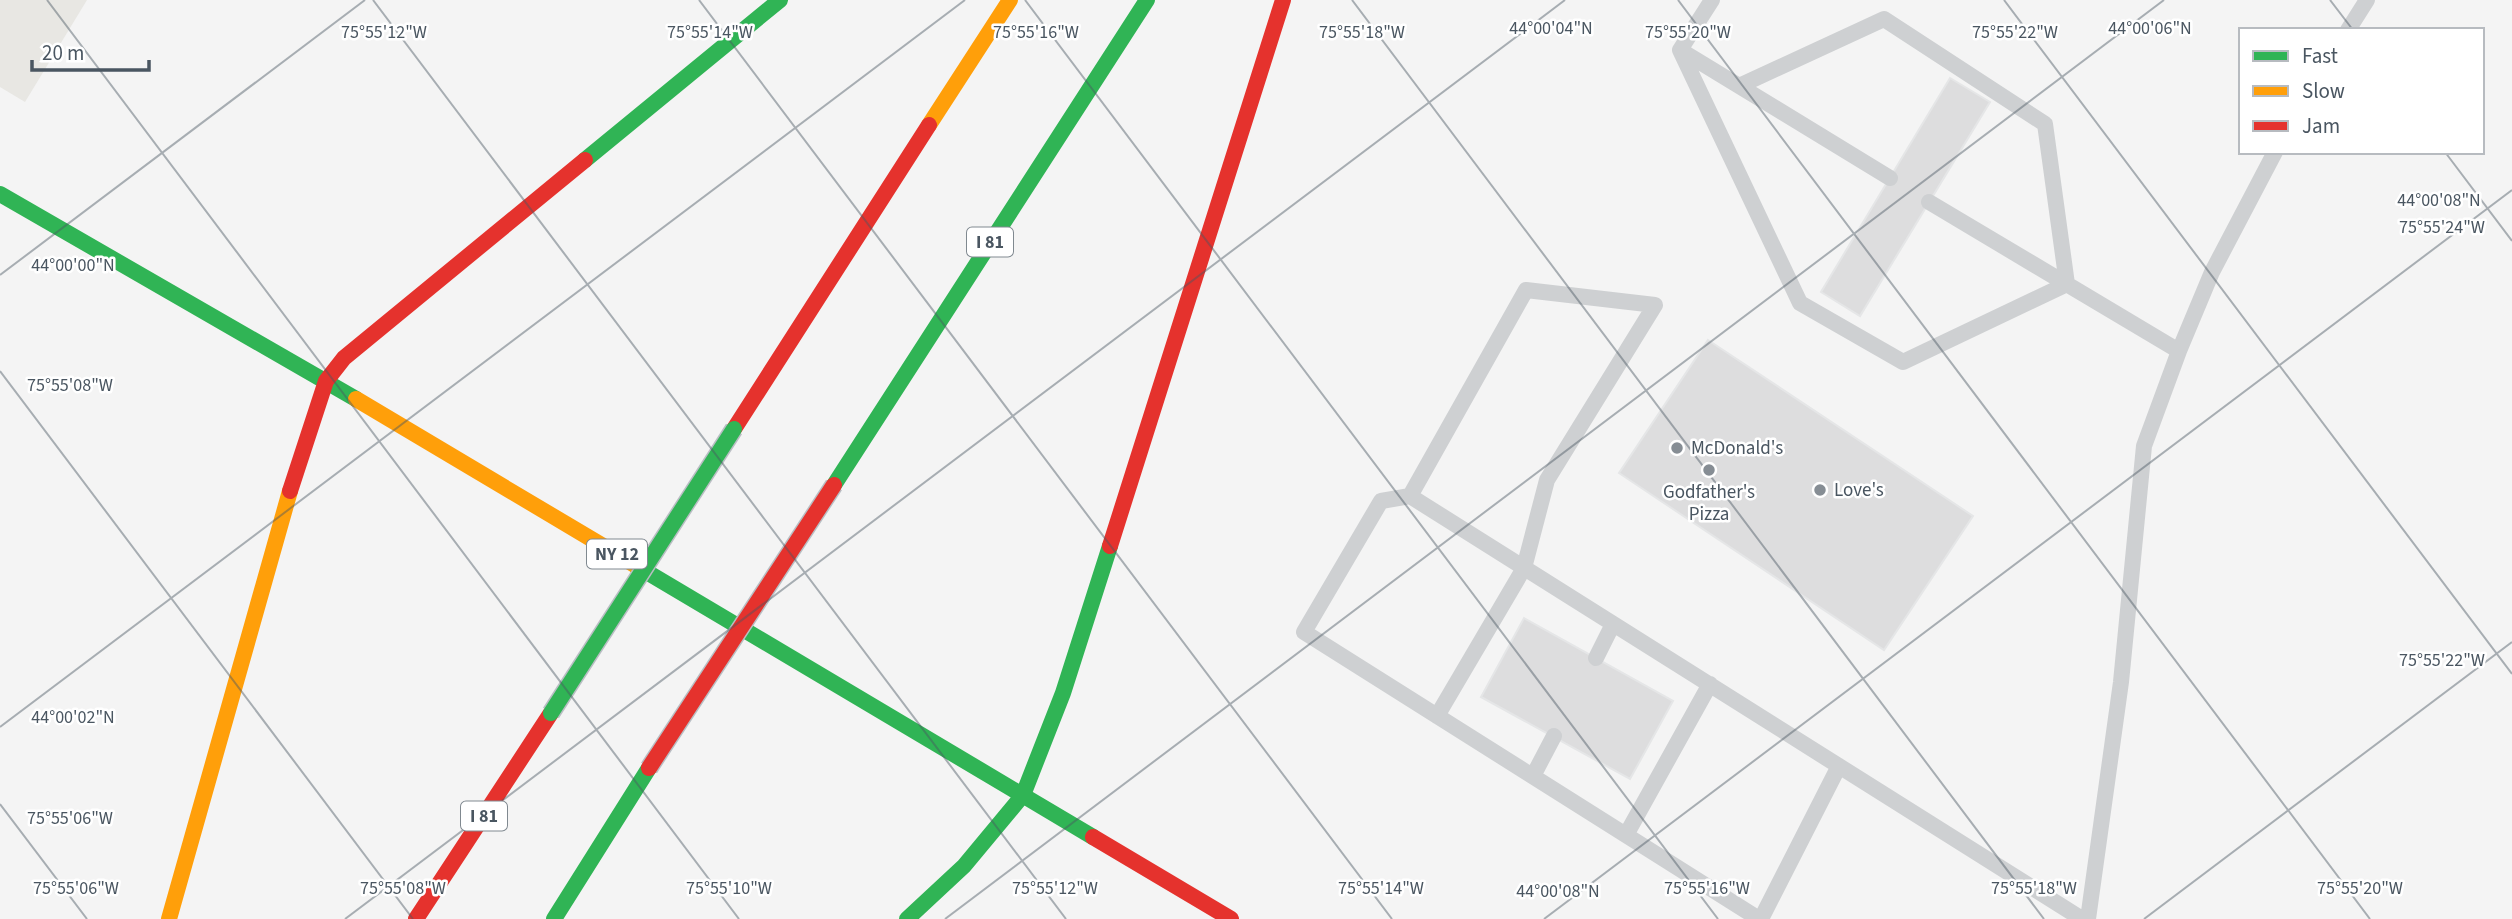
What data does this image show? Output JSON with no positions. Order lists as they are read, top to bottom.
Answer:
{
  "streets": {
    "main road": ["I 81", "NY 12"]
  },
  "places": ["McDonald's", "Godfather's Pizza", "Love's"],
  "legend": ["Fast", "Slow", "Jam"],
  "scale_bar": "20 m",
  "coordinates": [
    "44°00'04\"N",
    "44°00'06\"N",
    "75°55'12\"W",
    "75°55'14\"W",
    "75°55'16\"W",
    "75°55'18\"W",
    "75°55'20\"W",
    "75°55'22\"W",
    "44°00'08\"N",
    "75°55'24\"W",
    "44°00'00\"N",
    "75°55'08\"W",
    "44°00'02\"N",
    "75°55'06\"W",
    "75°55'10\"W"
  ]
}
